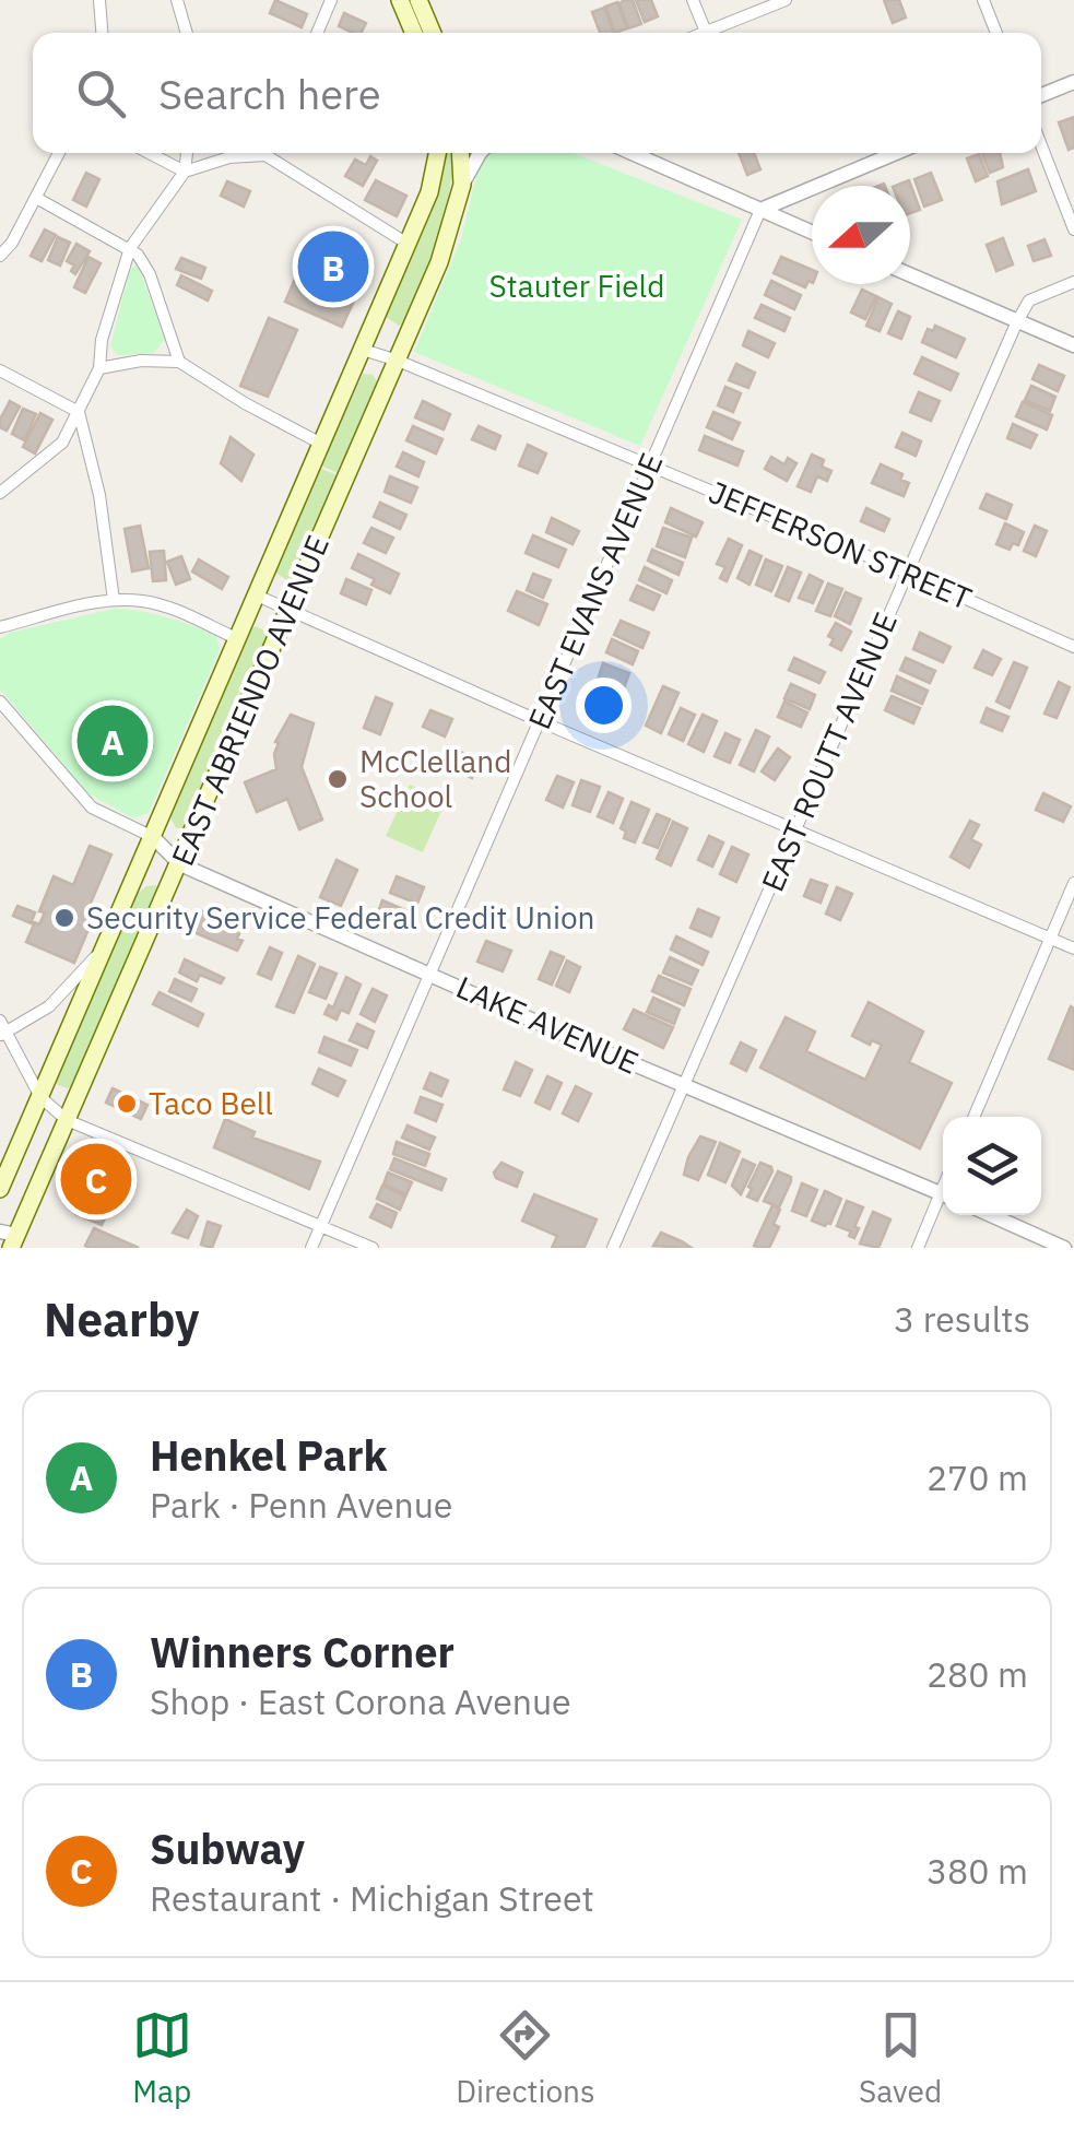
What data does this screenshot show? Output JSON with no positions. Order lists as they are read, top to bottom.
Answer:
{
  "streets": {
    "main road": ["EAST ABRIENDO AVENUE"],
    "street": [
      "JEFFERSON STREET",
      "EAST EVANS AVENUE",
      "EAST ROUTT AVENUE",
      "LAKE AVENUE"
    ]
  },
  "crossings": [
    ["JEFFERSON STREET", "EAST EVANS AVENUE"],
    ["JEFFERSON STREET", "EAST ABRIENDO AVENUE"],
    ["JEFFERSON STREET", "EAST ROUTT AVENUE"],
    ["EAST EVANS AVENUE", "LAKE AVENUE"],
    ["EAST ABRIENDO AVENUE", "LAKE AVENUE"],
    ["EAST ROUTT AVENUE", "LAKE AVENUE"]
  ],
  "parks": ["Stauter Field"],
  "places": ["McClelland School", "Security Service Federal Credit Union", "Taco Bell"],
  "north": "left",
  "page": {
    "search": "Search here",
    "pins": ["B", "A", "C"],
    "heading": ["Nearby", "3 results"],
    "list": [
      {
        "mark": "A",
        "name": "Henkel Park",
        "note": "Park · Penn Avenue",
        "value": "270 m"
      },
      {
        "mark": "B",
        "name": "Winners Corner",
        "note": "Shop · East Corona Avenue",
        "value": "280 m"
      },
      {
        "mark": "C",
        "name": "Subway",
        "note": "Restaurant · Michigan Street",
        "value": "380 m"
      }
    ],
    "nav": ["Map", "Directions", "Saved"]
  }
}
